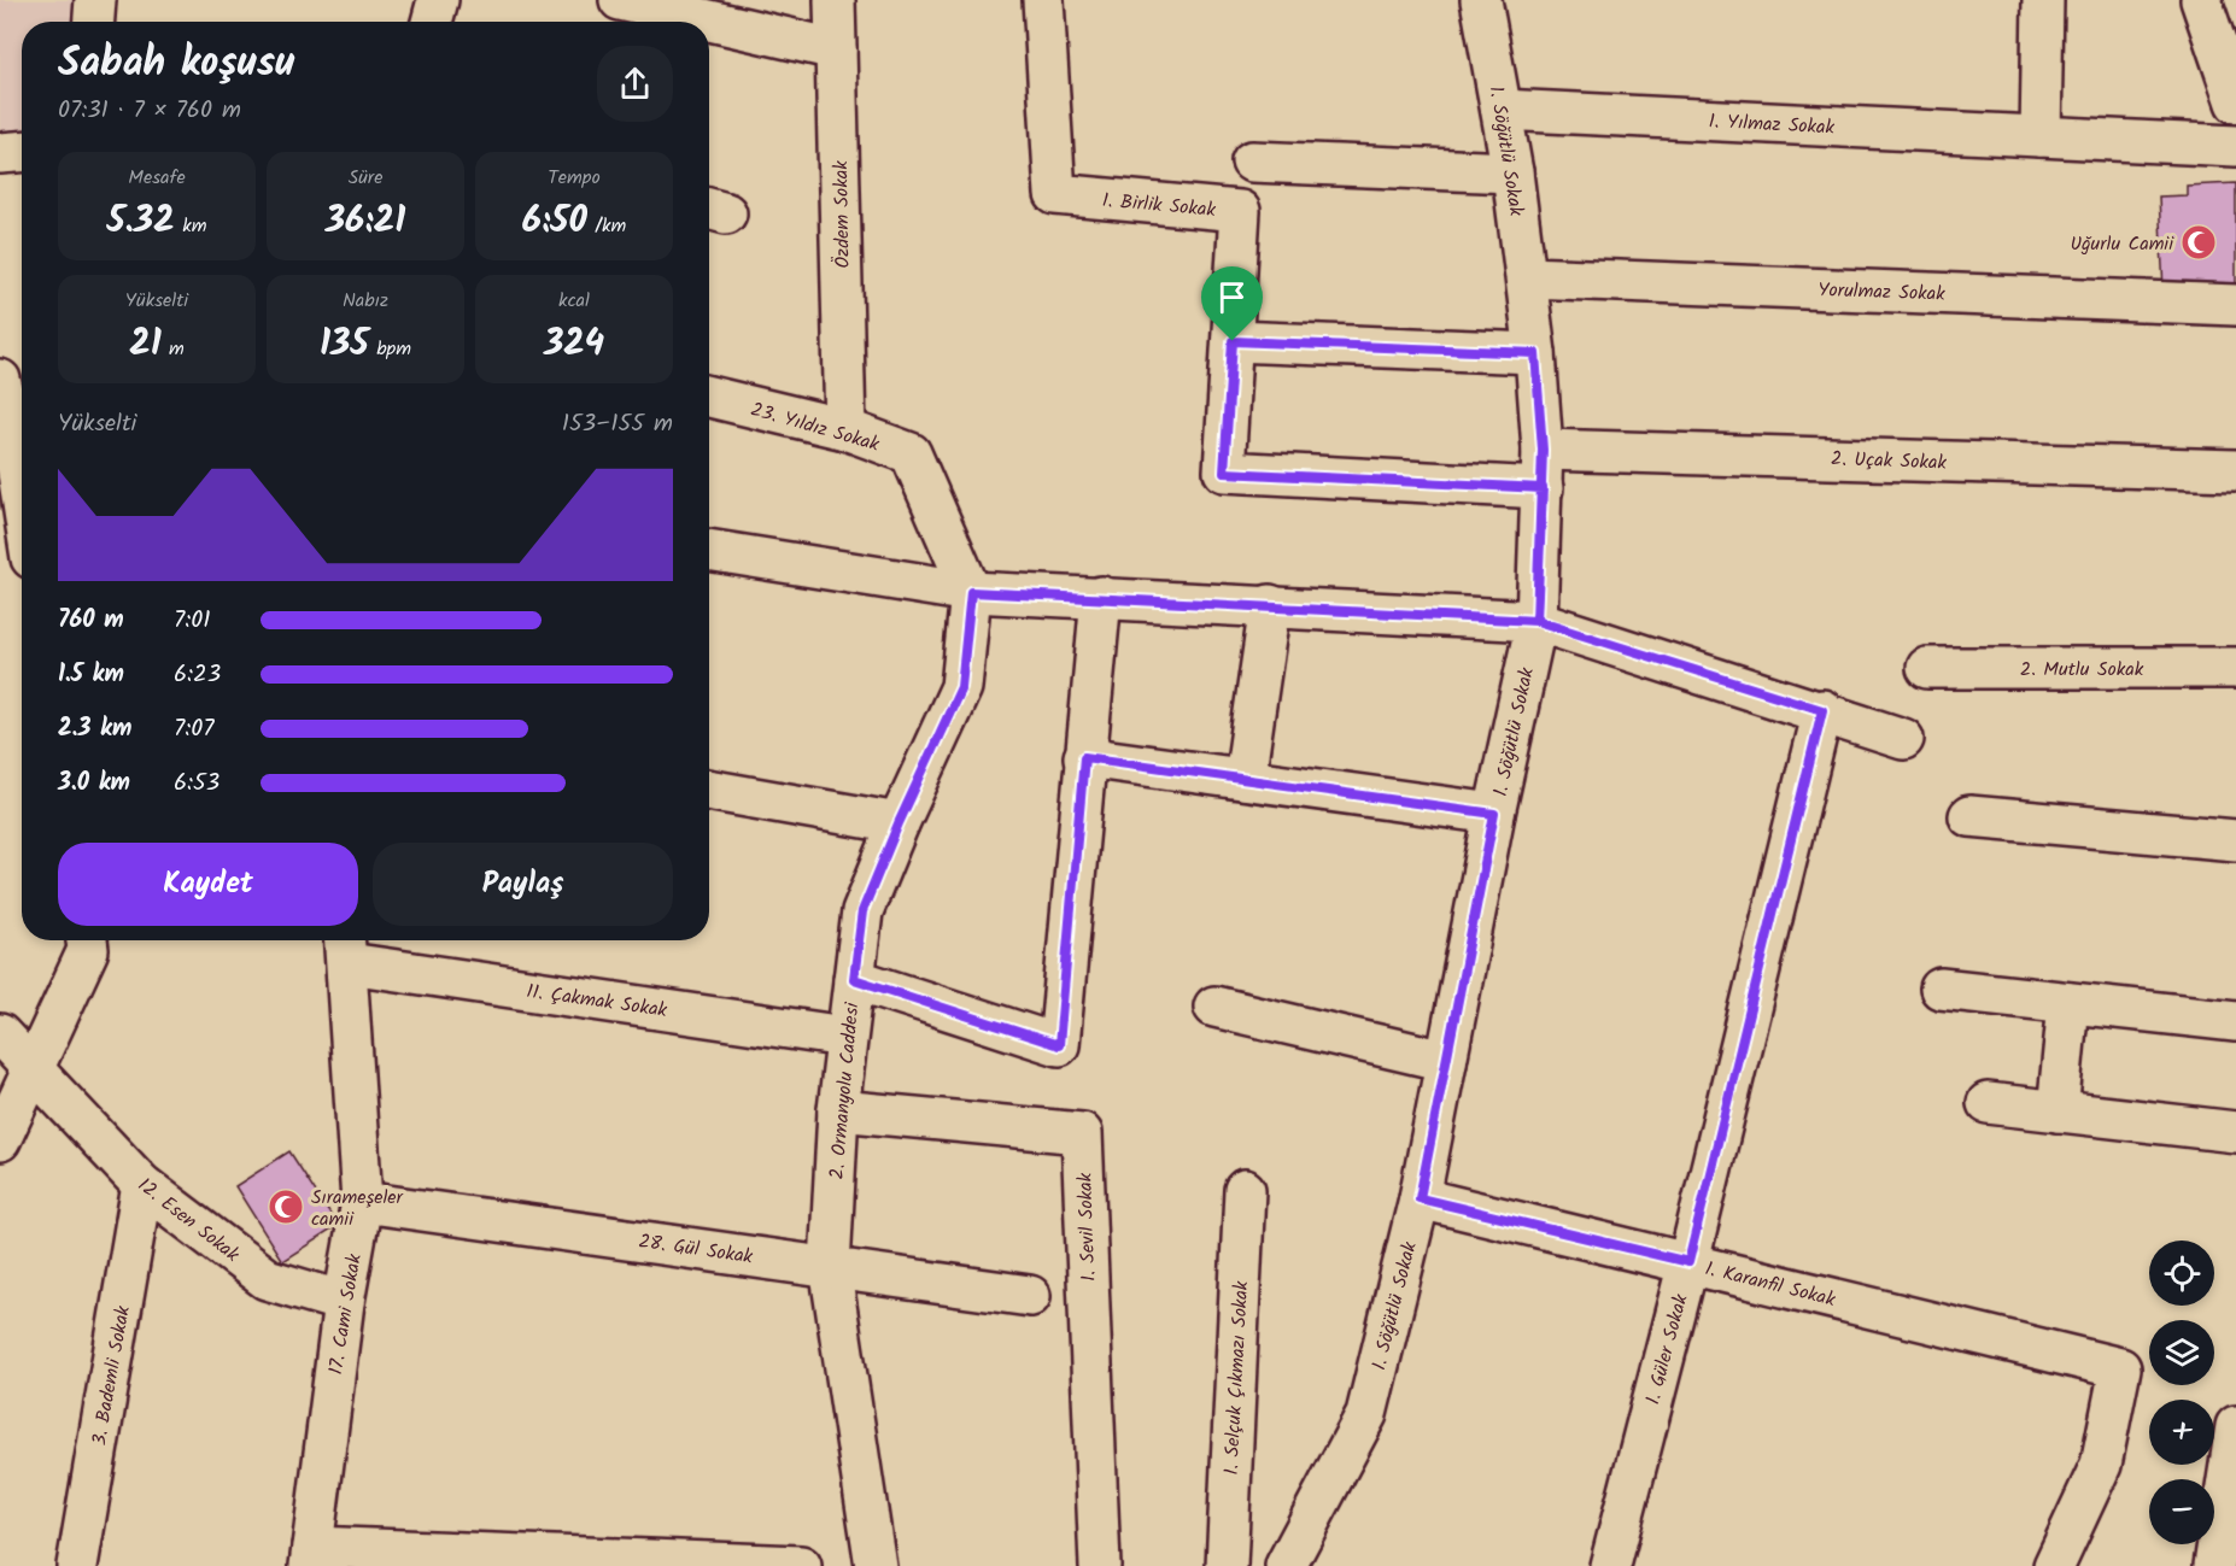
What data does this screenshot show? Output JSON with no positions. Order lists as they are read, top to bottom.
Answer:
{
  "streets": {
    "street": [
      "1. Yılmaz Sokak",
      "1. Söğütlü Sokak",
      "1. Birlik Sokak",
      "Özdem Sokak",
      "Yorulmaz Sokak",
      "23. Yıldız Sokak",
      "2. Uçak Sokak",
      "2. Mutlu Sokak",
      "11. Çakmak Sokak",
      "2. Ormanyolu Caddesi",
      "12. Esen Sokak",
      "1. Sevil Sokak",
      "28. Gül Sokak",
      "1. Karanfil Sokak",
      "17. Cami Sokak",
      "1. Güler Sokak",
      "3. Bademli Sokak",
      "1. Selçuk Çıkmazı Sokak"
    ]
  },
  "crossings": [
    ["1. Yılmaz Sokak", "1. Söğütlü Sokak"],
    ["1. Söğütlü Sokak", "Yorulmaz Sokak"],
    ["1. Söğütlü Sokak", "2. Uçak Sokak"],
    ["1. Söğütlü Sokak", "1. Karanfil Sokak"],
    ["1. Birlik Sokak", "2. Uçak Sokak"],
    ["Özdem Sokak", "23. Yıldız Sokak"],
    ["23. Yıldız Sokak", "2. Ormanyolu Caddesi"],
    ["11. Çakmak Sokak", "2. Ormanyolu Caddesi"],
    ["11. Çakmak Sokak", "17. Cami Sokak"],
    ["2. Ormanyolu Caddesi", "1. Sevil Sokak"],
    ["2. Ormanyolu Caddesi", "28. Gül Sokak"],
    ["12. Esen Sokak", "17. Cami Sokak"],
    ["12. Esen Sokak", "3. Bademli Sokak"],
    ["28. Gül Sokak", "17. Cami Sokak"],
    ["1. Karanfil Sokak", "1. Güler Sokak"]
  ],
  "places": {
    "mosque": ["Uğurlu Camii", "Sırameşeler camii"]
  },
  "page": {
    "heading": ["Sabah koşusu", "07:31 · 7 × 760 m"],
    "stats": [
      ["Mesafe", "5.32 km"],
      ["Süre", "36:21"],
      ["Tempo", "6:50 /km"],
      ["Yükselti", "21 m"],
      ["Nabız", "135 bpm"],
      ["kcal", "324"]
    ],
    "chart": ["Yükselti", "153–155 m"],
    "list": [
      {
        "name": "760 m",
        "note": "7:01"
      },
      {
        "name": "1.5 km",
        "note": "6:23"
      },
      {
        "name": "2.3 km",
        "note": "7:07"
      },
      {
        "name": "3.0 km",
        "note": "6:53"
      }
    ],
    "buttons": ["Kaydet", "Paylaş"],
    "map_buttons": ["+", "−"]
  }
}
